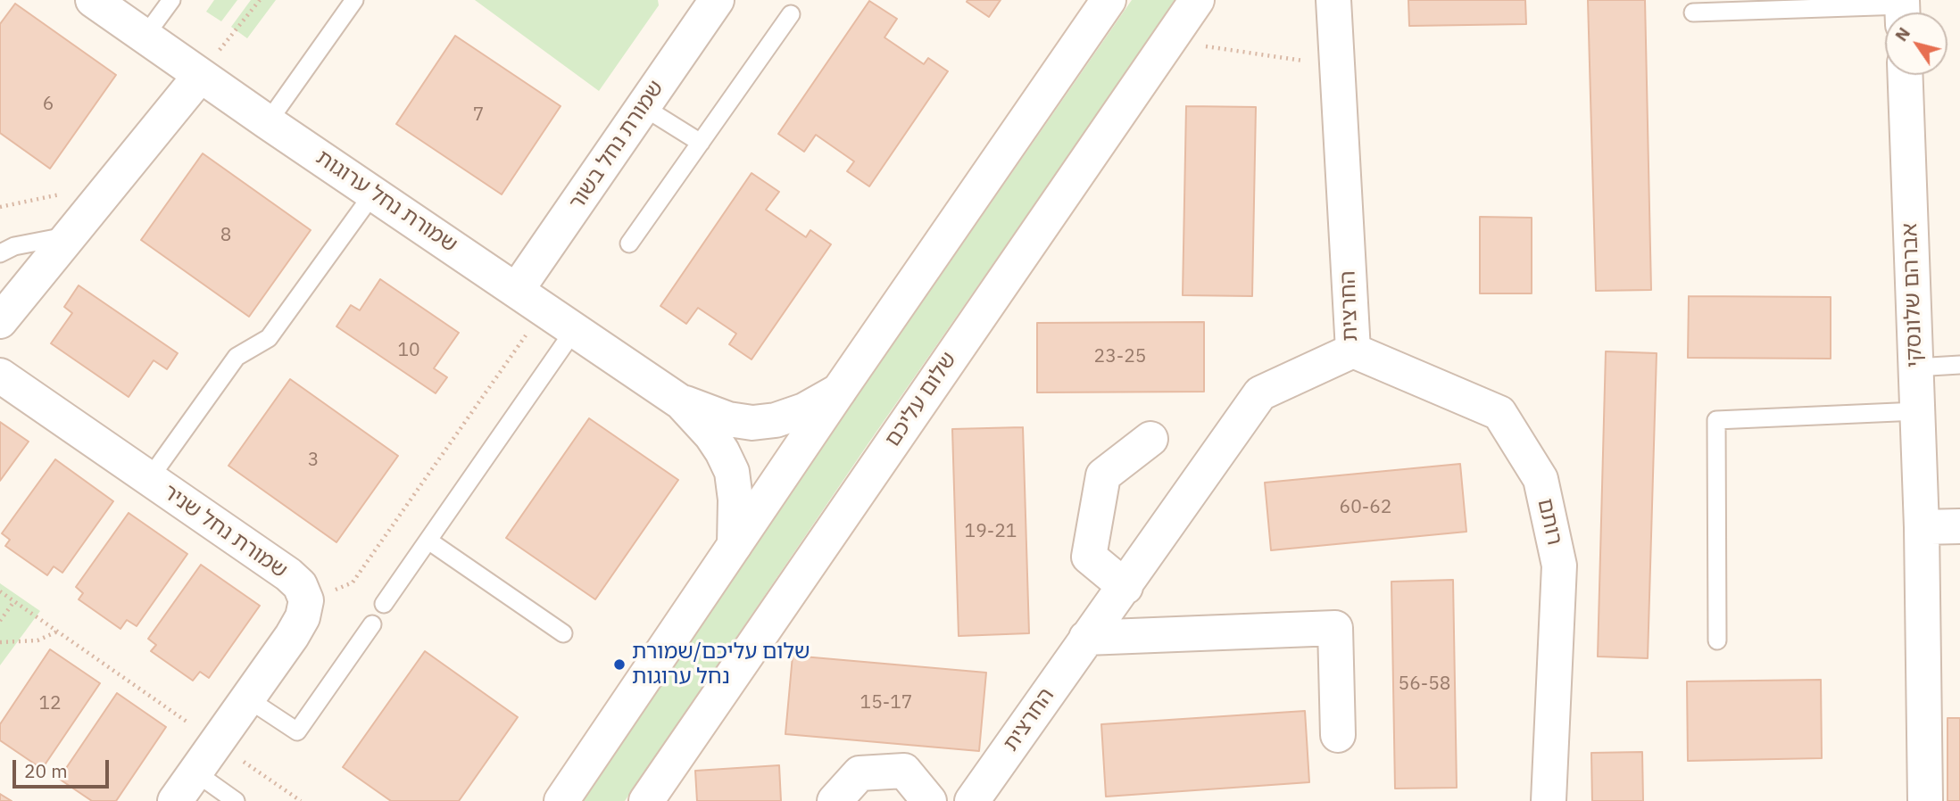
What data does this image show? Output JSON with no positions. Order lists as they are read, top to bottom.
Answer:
{
  "streets": {
    "street": [
      "שמורת נחל בשור",
      "שמורת נחל ערוגות",
      "אברהם שלונסקי",
      "החרצית",
      "שלום עליכם",
      "רותם",
      "שמורת נחל שניר"
    ]
  },
  "crossings": [
    ["שמורת נחל בשור", "שמורת נחל ערוגות"],
    ["החרצית", "רותם"]
  ],
  "places": ["שלום עליכם/שמורת נחל ערוגות"],
  "house_numbers": [
    "6",
    "7",
    "8",
    "10",
    "23-25",
    "3",
    "60-62",
    "19-21",
    "56-58",
    "15-17",
    "12"
  ],
  "scale_bar": "20 m",
  "north": "top left"
}
